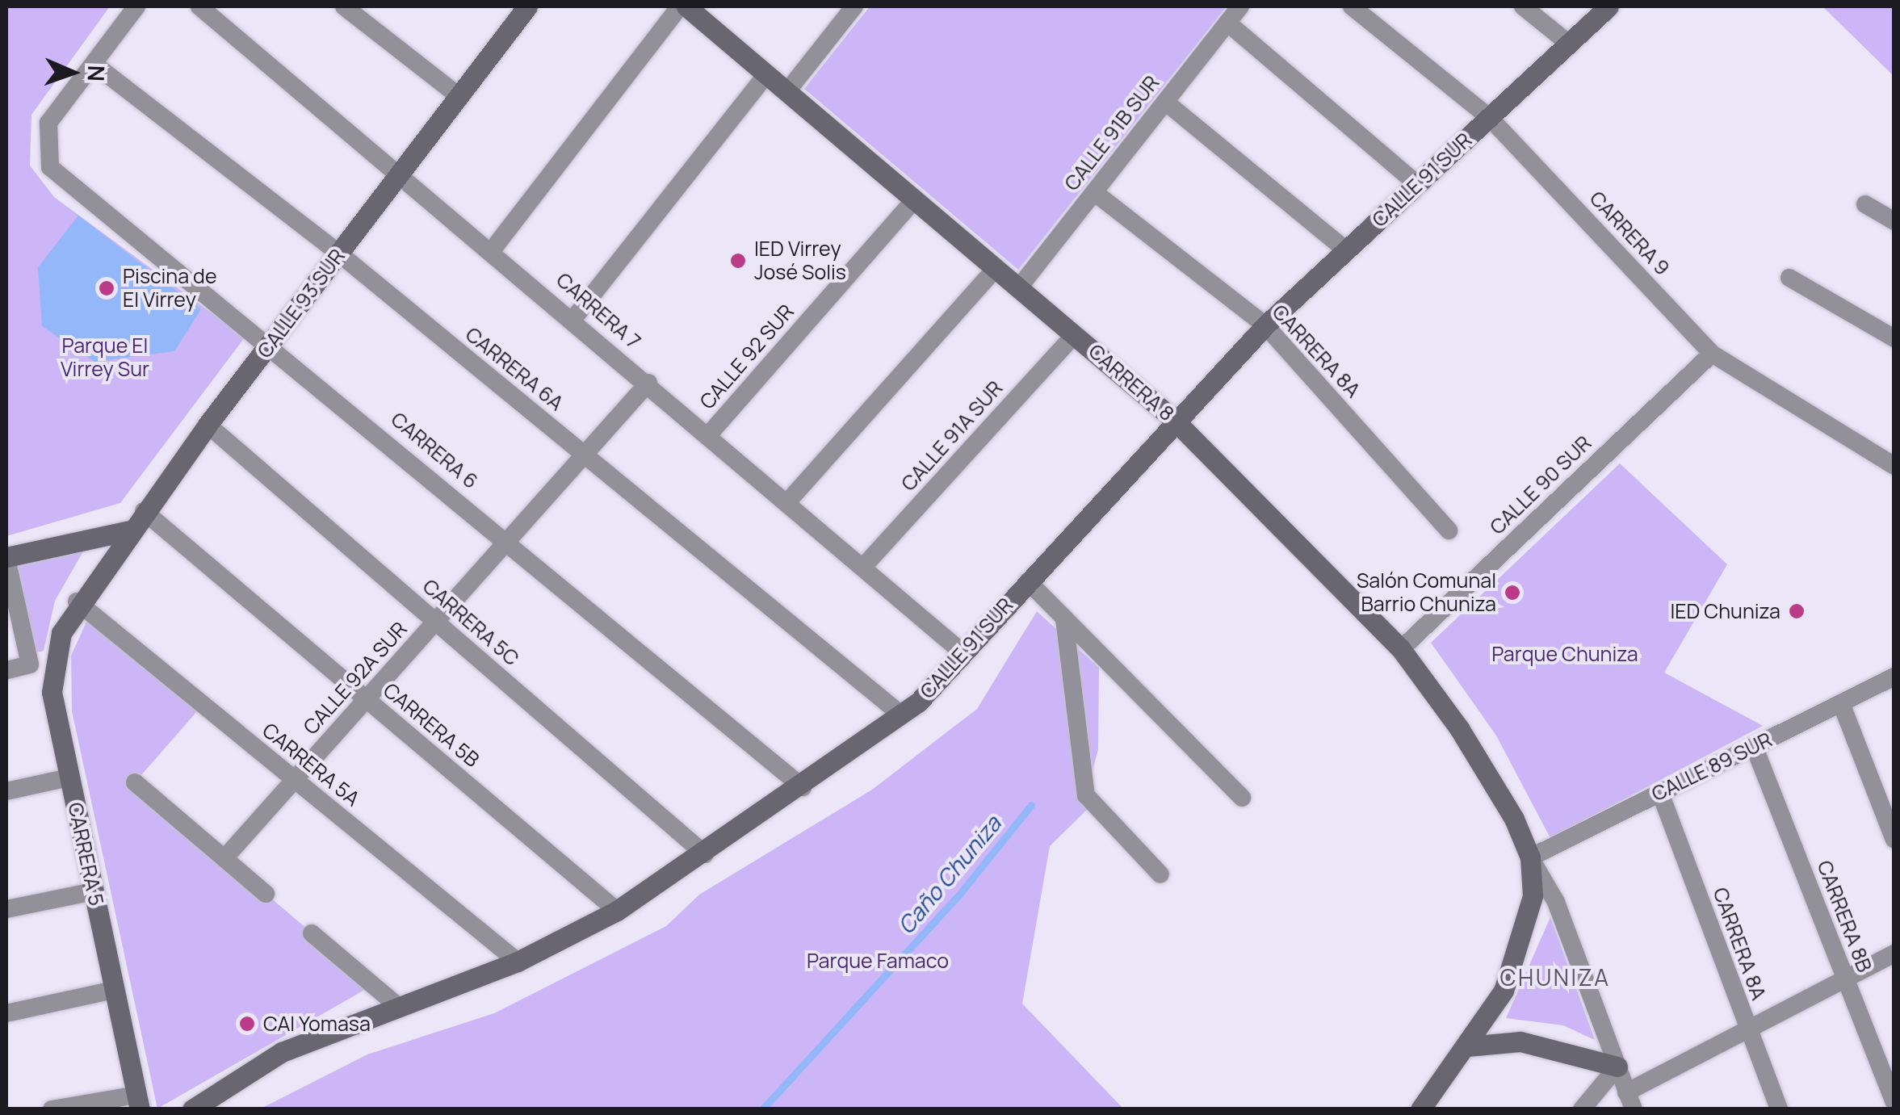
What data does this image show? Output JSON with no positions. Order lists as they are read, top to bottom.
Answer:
{
  "streets": {
    "street": [
      "CALLE 91B SUR",
      "CALLE 91 SUR",
      "CARRERA 9",
      "CALLE 93 SUR",
      "CARRERA 7",
      "CARRERA 8A",
      "CALLE 92 SUR",
      "CARRERA 6A",
      "CARRERA 8",
      "CALLE 91A SUR",
      "CARRERA 6",
      "CALLE 90 SUR",
      "CARRERA 5C",
      "CALLE 92A SUR",
      "CARRERA 5B",
      "CARRERA 5A",
      "CALLE 89 SUR",
      "CARRERA 5",
      "CARRERA 8B"
    ]
  },
  "crossings": [
    ["CALLE 91B SUR", "CARRERA 8A"],
    ["CALLE 91B SUR", "CARRERA 8"],
    ["CALLE 91 SUR", "CARRERA 9"],
    ["CALLE 91 SUR", "CARRERA 7"],
    ["CALLE 91 SUR", "CARRERA 8A"],
    ["CALLE 91 SUR", "CARRERA 6A"],
    ["CALLE 91 SUR", "CARRERA 8"],
    ["CALLE 91 SUR", "CARRERA 6"],
    ["CALLE 91 SUR", "CARRERA 5C"],
    ["CALLE 91 SUR", "CARRERA 5B"],
    ["CALLE 91 SUR", "CARRERA 5A"],
    ["CARRERA 9", "CALLE 90 SUR"],
    ["CALLE 93 SUR", "CARRERA 7"],
    ["CALLE 93 SUR", "CARRERA 6A"],
    ["CALLE 93 SUR", "CARRERA 6"],
    ["CALLE 93 SUR", "CARRERA 5C"],
    ["CALLE 93 SUR", "CARRERA 5B"],
    ["CALLE 93 SUR", "CARRERA 5A"],
    ["CALLE 93 SUR", "CARRERA 5"],
    ["CARRERA 7", "CALLE 92 SUR"],
    ["CARRERA 7", "CALLE 91A SUR"],
    ["CARRERA 7", "CALLE 92A SUR"],
    ["CARRERA 8A", "CALLE 89 SUR"],
    ["CALLE 92 SUR", "CARRERA 8"],
    ["CARRERA 6A", "CARRERA 6"],
    ["CARRERA 6A", "CALLE 92A SUR"],
    ["CARRERA 8", "CALLE 91A SUR"],
    ["CARRERA 8", "CALLE 90 SUR"],
    ["CARRERA 8", "CALLE 89 SUR"],
    ["CARRERA 6", "CALLE 92A SUR"],
    ["CARRERA 5C", "CALLE 92A SUR"],
    ["CALLE 92A SUR", "CARRERA 5B"],
    ["CALLE 92A SUR", "CARRERA 5A"],
    ["CARRERA 5A", "CARRERA 5"],
    ["CALLE 89 SUR", "CARRERA 8B"]
  ],
  "districts": ["CHUNIZA"],
  "water": ["Caño Chuniza"],
  "parks": ["Parque El Virrey Sur", "Parque Chuniza", "Parque Famaco"],
  "places": [
    "IED Virrey José Solis",
    "Piscina de El Virrey",
    "Salón Comunal Barrio Chuniza",
    "IED Chuniza",
    "CAI Yomasa"
  ],
  "north": "right"
}
